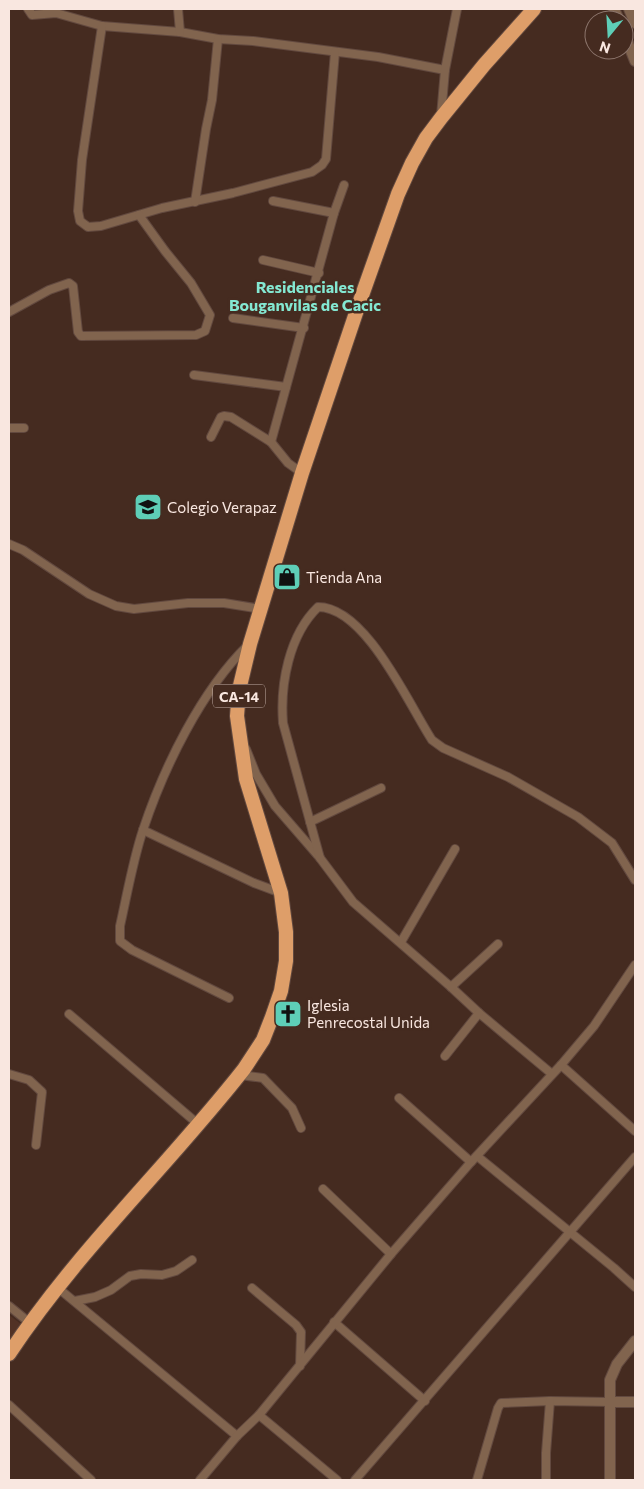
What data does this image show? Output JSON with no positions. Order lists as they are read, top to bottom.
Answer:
{
  "streets": {
    "highway": ["CA-14"]
  },
  "districts": ["Residenciales Bouganvilas de Cacic"],
  "places": {
    "school or university": ["Colegio Verapaz"],
    "shop": ["Tienda Ana"],
    "church": ["Iglesia Penrecostal Unida"]
  },
  "north": "bottom"
}
